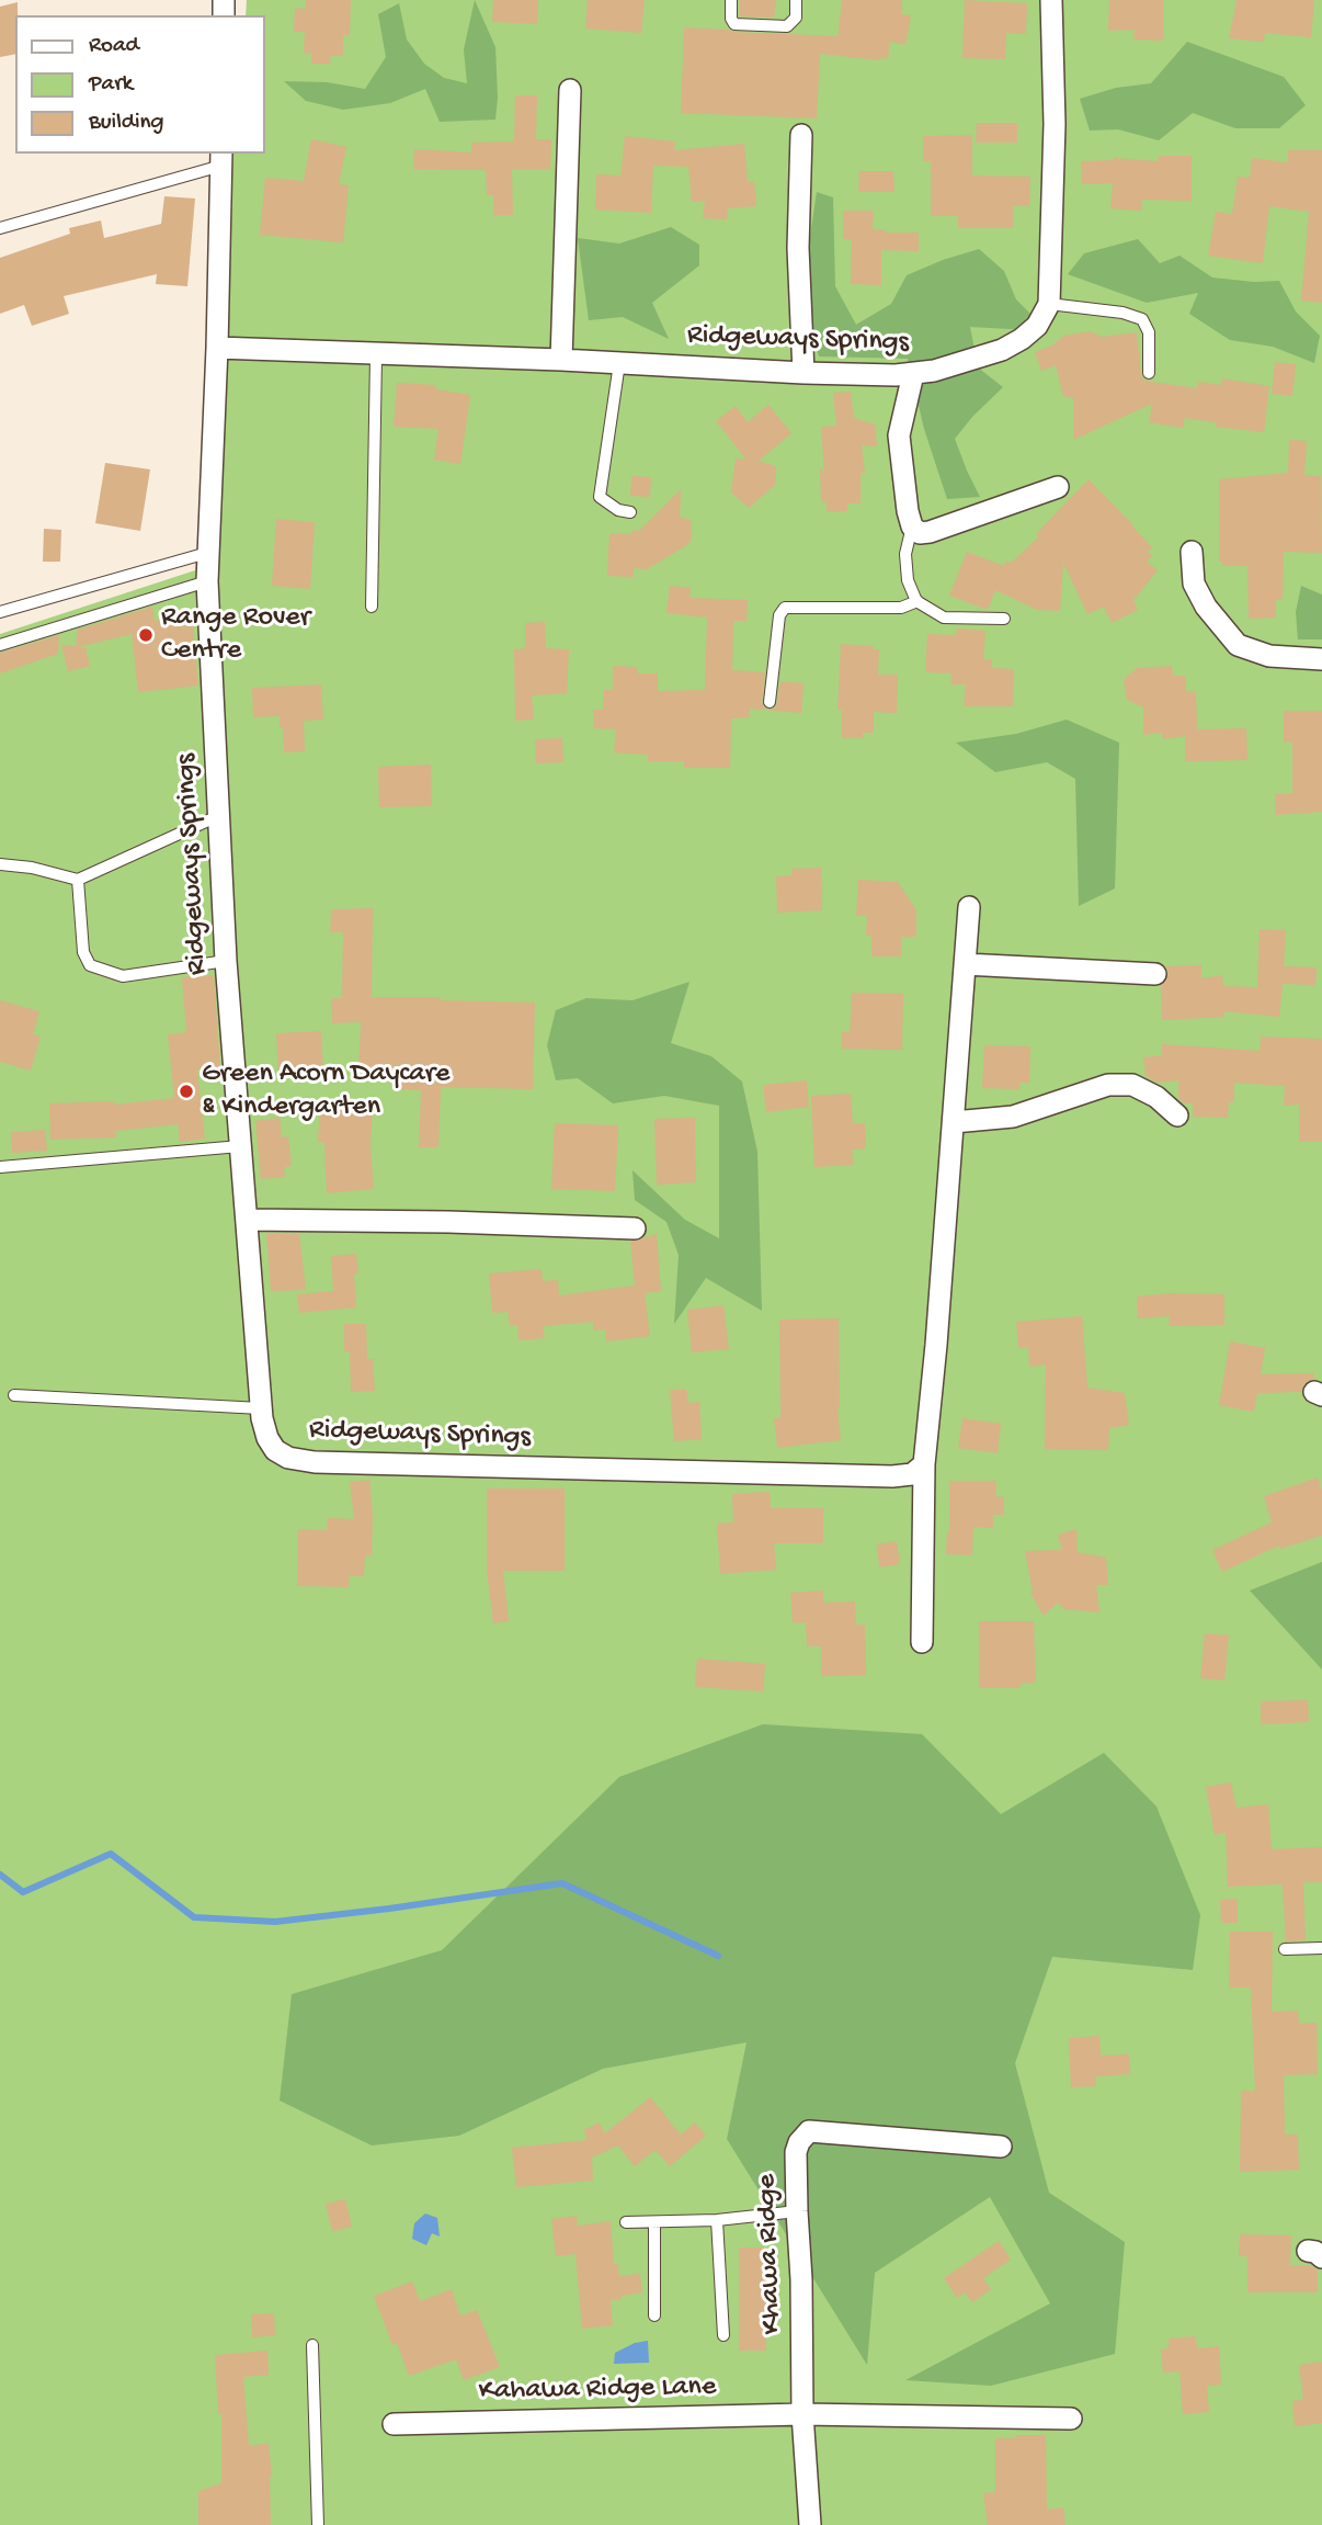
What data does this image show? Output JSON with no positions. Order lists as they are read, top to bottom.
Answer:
{
  "streets": {
    "street": ["Ridgeways Springs", "Khawa Ridge", "Kahawa Ridge Lane"]
  },
  "crossings": [
    ["Khawa Ridge", "Kahawa Ridge Lane"]
  ],
  "places": ["Range Rover Centre", "Green Acorn Daycare & Kindergarten"],
  "legend": ["Road", "Park", "Building"]
}
